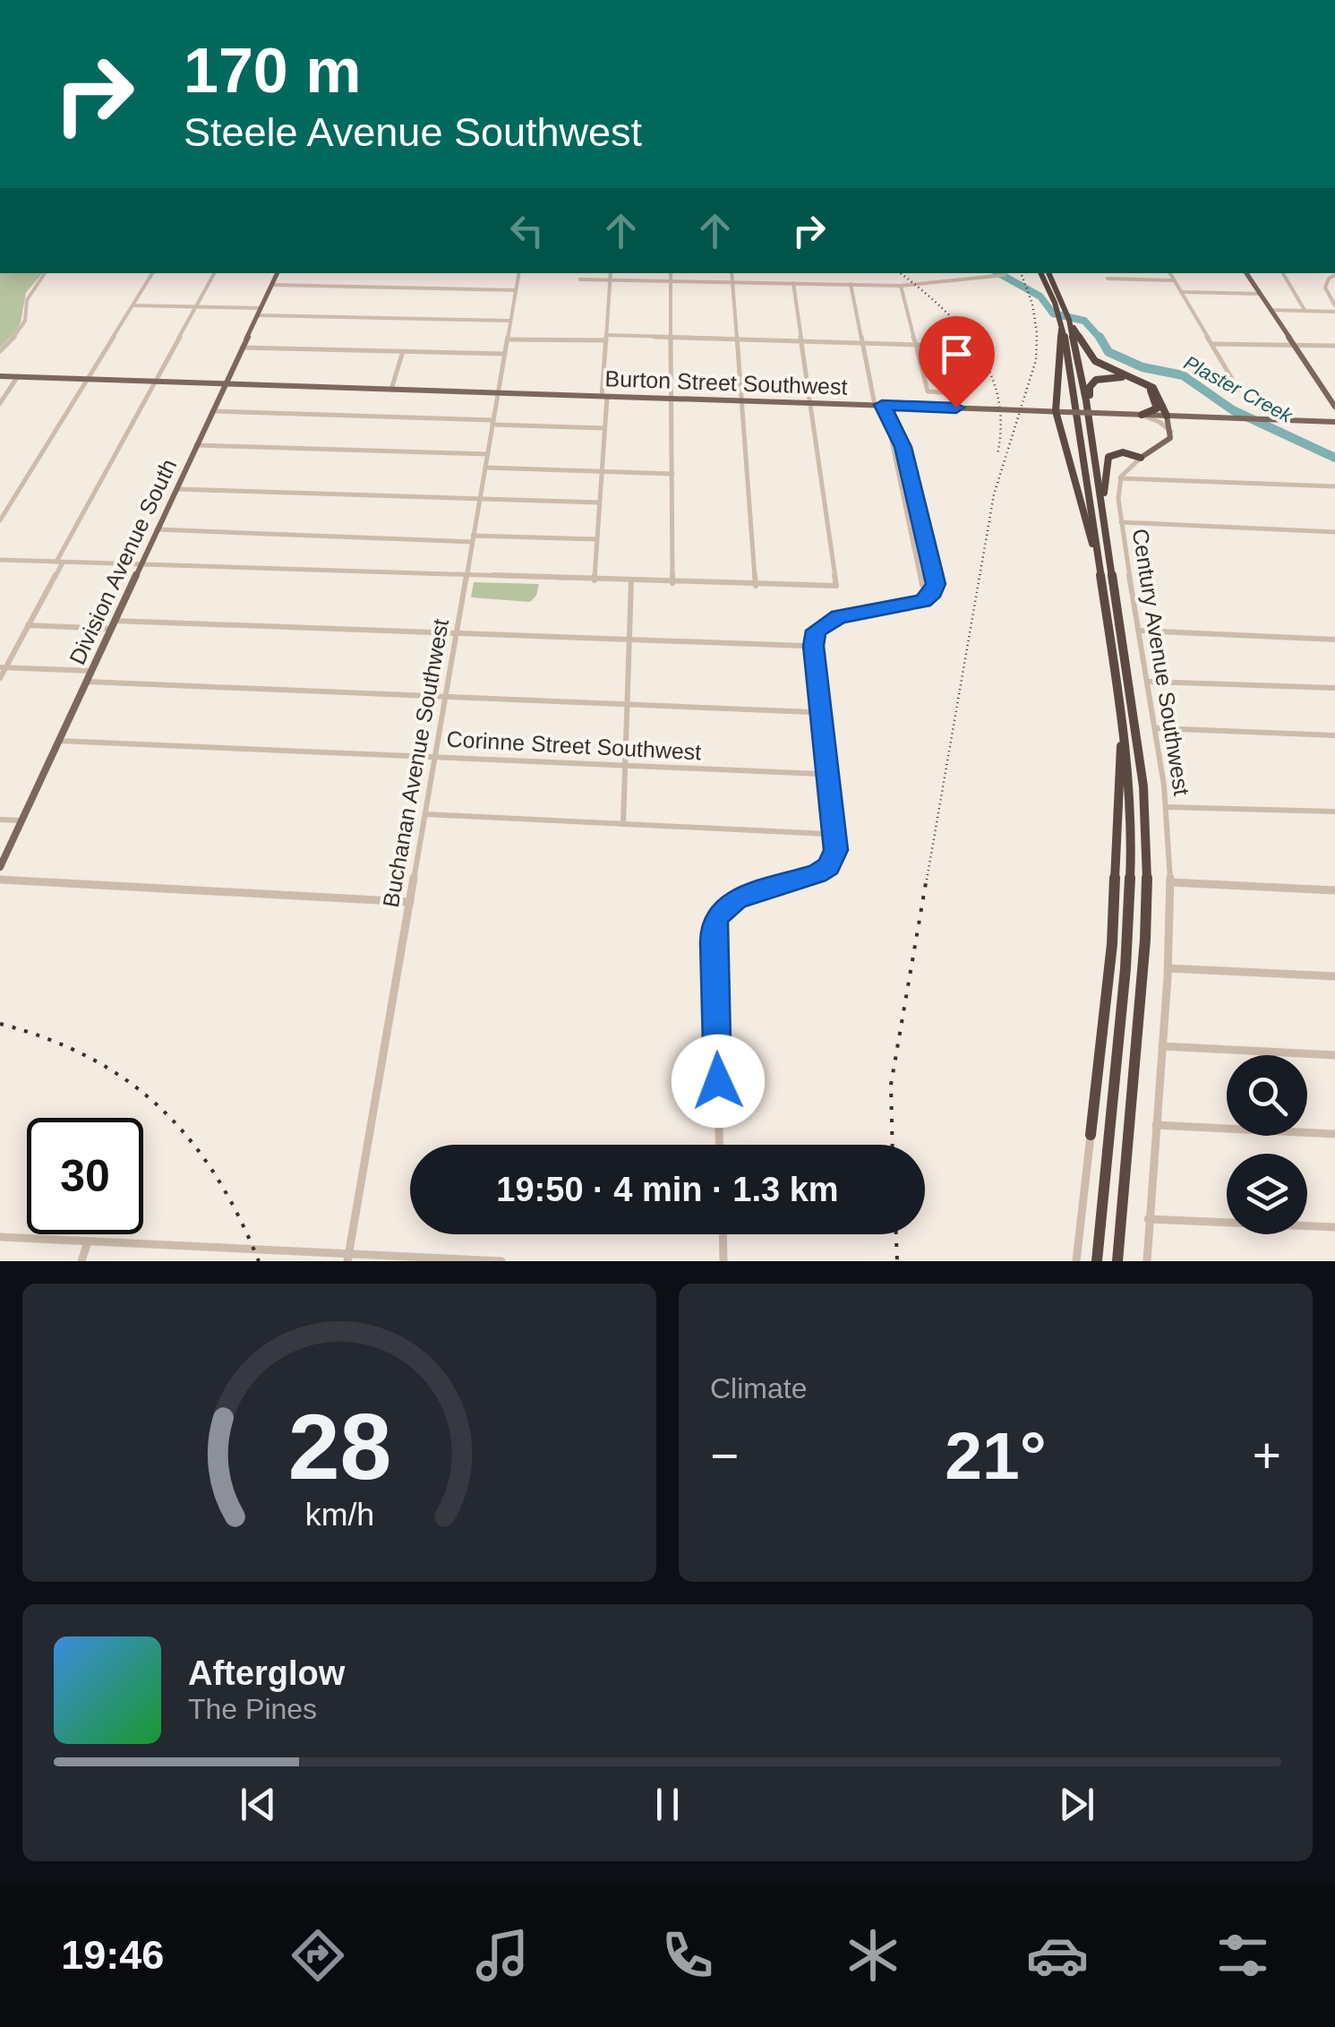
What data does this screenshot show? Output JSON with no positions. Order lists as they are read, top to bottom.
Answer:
{
  "streets": {
    "main road": ["Burton Street Southwest", "Division Avenue South"],
    "street": ["Century Avenue Southwest", "Corinne Street Southwest", "Buchanan Avenue Southwest"]
  },
  "crossings": [
    ["Burton Street Southwest", "Division Avenue South"],
    ["Burton Street Southwest", "Buchanan Avenue Southwest"],
    ["Division Avenue South", "Corinne Street Southwest"],
    ["Corinne Street Southwest", "Buchanan Avenue Southwest"]
  ],
  "water": ["Plaster Creek"],
  "page": {
    "turn": ["170 m", "Steele Avenue Southwest"],
    "limit": "30",
    "trip": "19:50 · 4 min · 1.3 km",
    "tile": "Climate",
    "heat": ["−", "21°", "+"],
    "song": ["Afterglow", "The Pines"],
    "tabs": "19:46",
    "gauge": ["28", "km/h"]
  }
}
